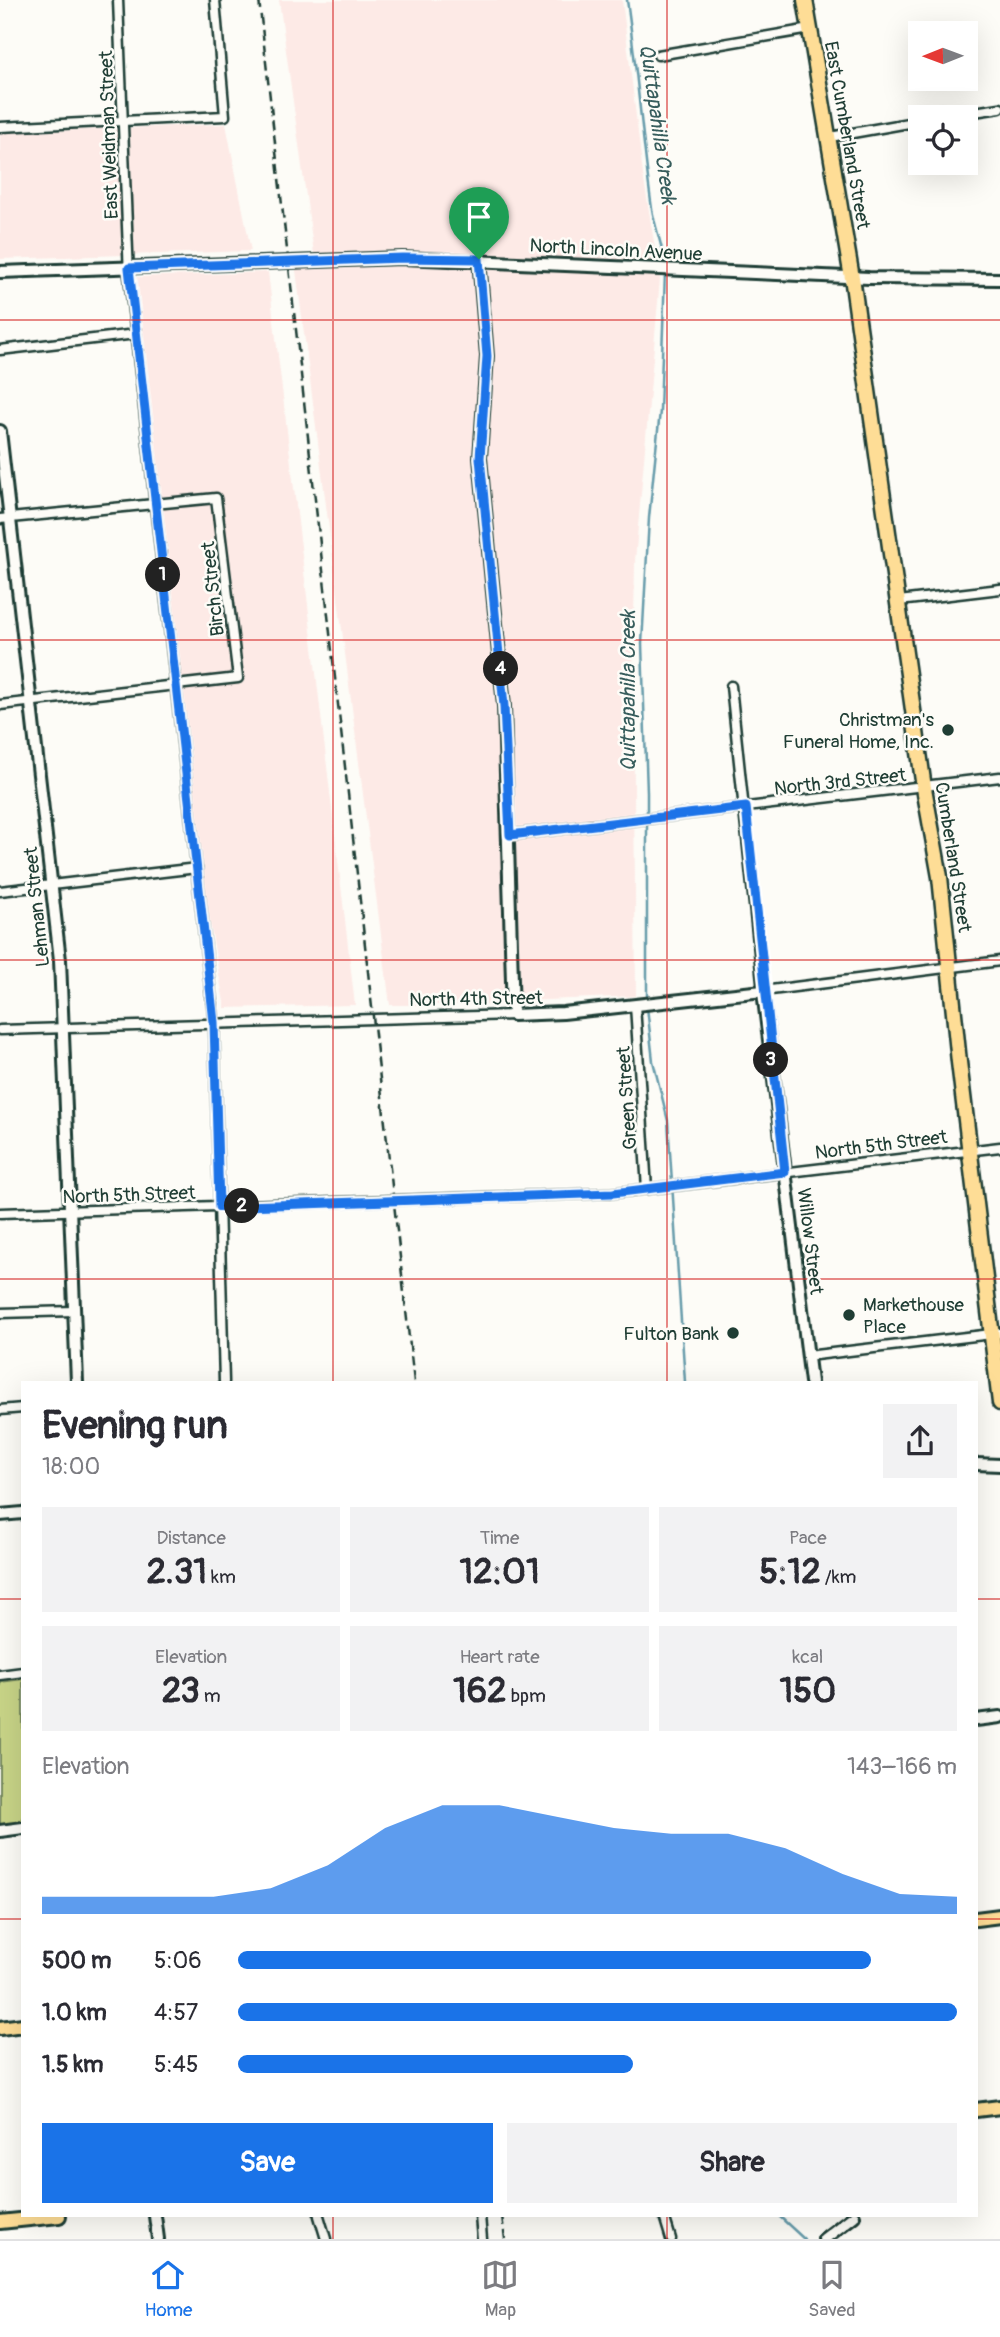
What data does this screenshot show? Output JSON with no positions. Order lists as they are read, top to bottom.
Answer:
{
  "streets": {
    "highway": ["East Cumberland Street", "Cumberland Street"],
    "main road": [
      "North Lincoln Avenue",
      "Lehman Street",
      "North 4th Street",
      "Willow Street"
    ],
    "street": [
      "East Weidman Street",
      "Birch Street",
      "North 3rd Street",
      "Green Street",
      "North 5th Street"
    ]
  },
  "crossings": [
    ["East Weidman Street", "North Lincoln Avenue"],
    ["East Weidman Street", "Birch Street"],
    ["East Weidman Street", "North 4th Street"],
    ["East Weidman Street", "North 5th Street"],
    ["East Cumberland Street", "North Lincoln Avenue"],
    ["East Cumberland Street", "Cumberland Street"],
    ["North Lincoln Avenue", "Cumberland Street"],
    ["North 3rd Street", "Cumberland Street"],
    ["North 3rd Street", "Willow Street"],
    ["Cumberland Street", "North 4th Street"],
    ["Cumberland Street", "North 5th Street"],
    ["Lehman Street", "North 4th Street"],
    ["Lehman Street", "North 5th Street"],
    ["North 4th Street", "Green Street"],
    ["North 4th Street", "Willow Street"],
    ["Green Street", "North 5th Street"],
    ["North 5th Street", "Willow Street"]
  ],
  "water": ["Quittapahilla Creek"],
  "places": ["Christman's Funeral Home, Inc.", "Markethouse Place", "Fulton Bank"],
  "north": "left",
  "page": {
    "pins": [
      "1",
      "4",
      "3",
      "2"
    ],
    "heading": ["Evening run", "18:00"],
    "stats": [
      ["Distance", "2.31 km"],
      ["Time", "12:01"],
      ["Pace", "5:12 /km"],
      ["Elevation", "23 m"],
      ["Heart rate", "162 bpm"],
      ["kcal", "150"]
    ],
    "chart": ["Elevation", "143–166 m"],
    "list": [
      {
        "name": "500 m",
        "note": "5:06"
      },
      {
        "name": "1.0 km",
        "note": "4:57"
      },
      {
        "name": "1.5 km",
        "note": "5:45"
      }
    ],
    "buttons": ["Save", "Share"],
    "tabs": ["Home", "Map", "Saved"]
  }
}
